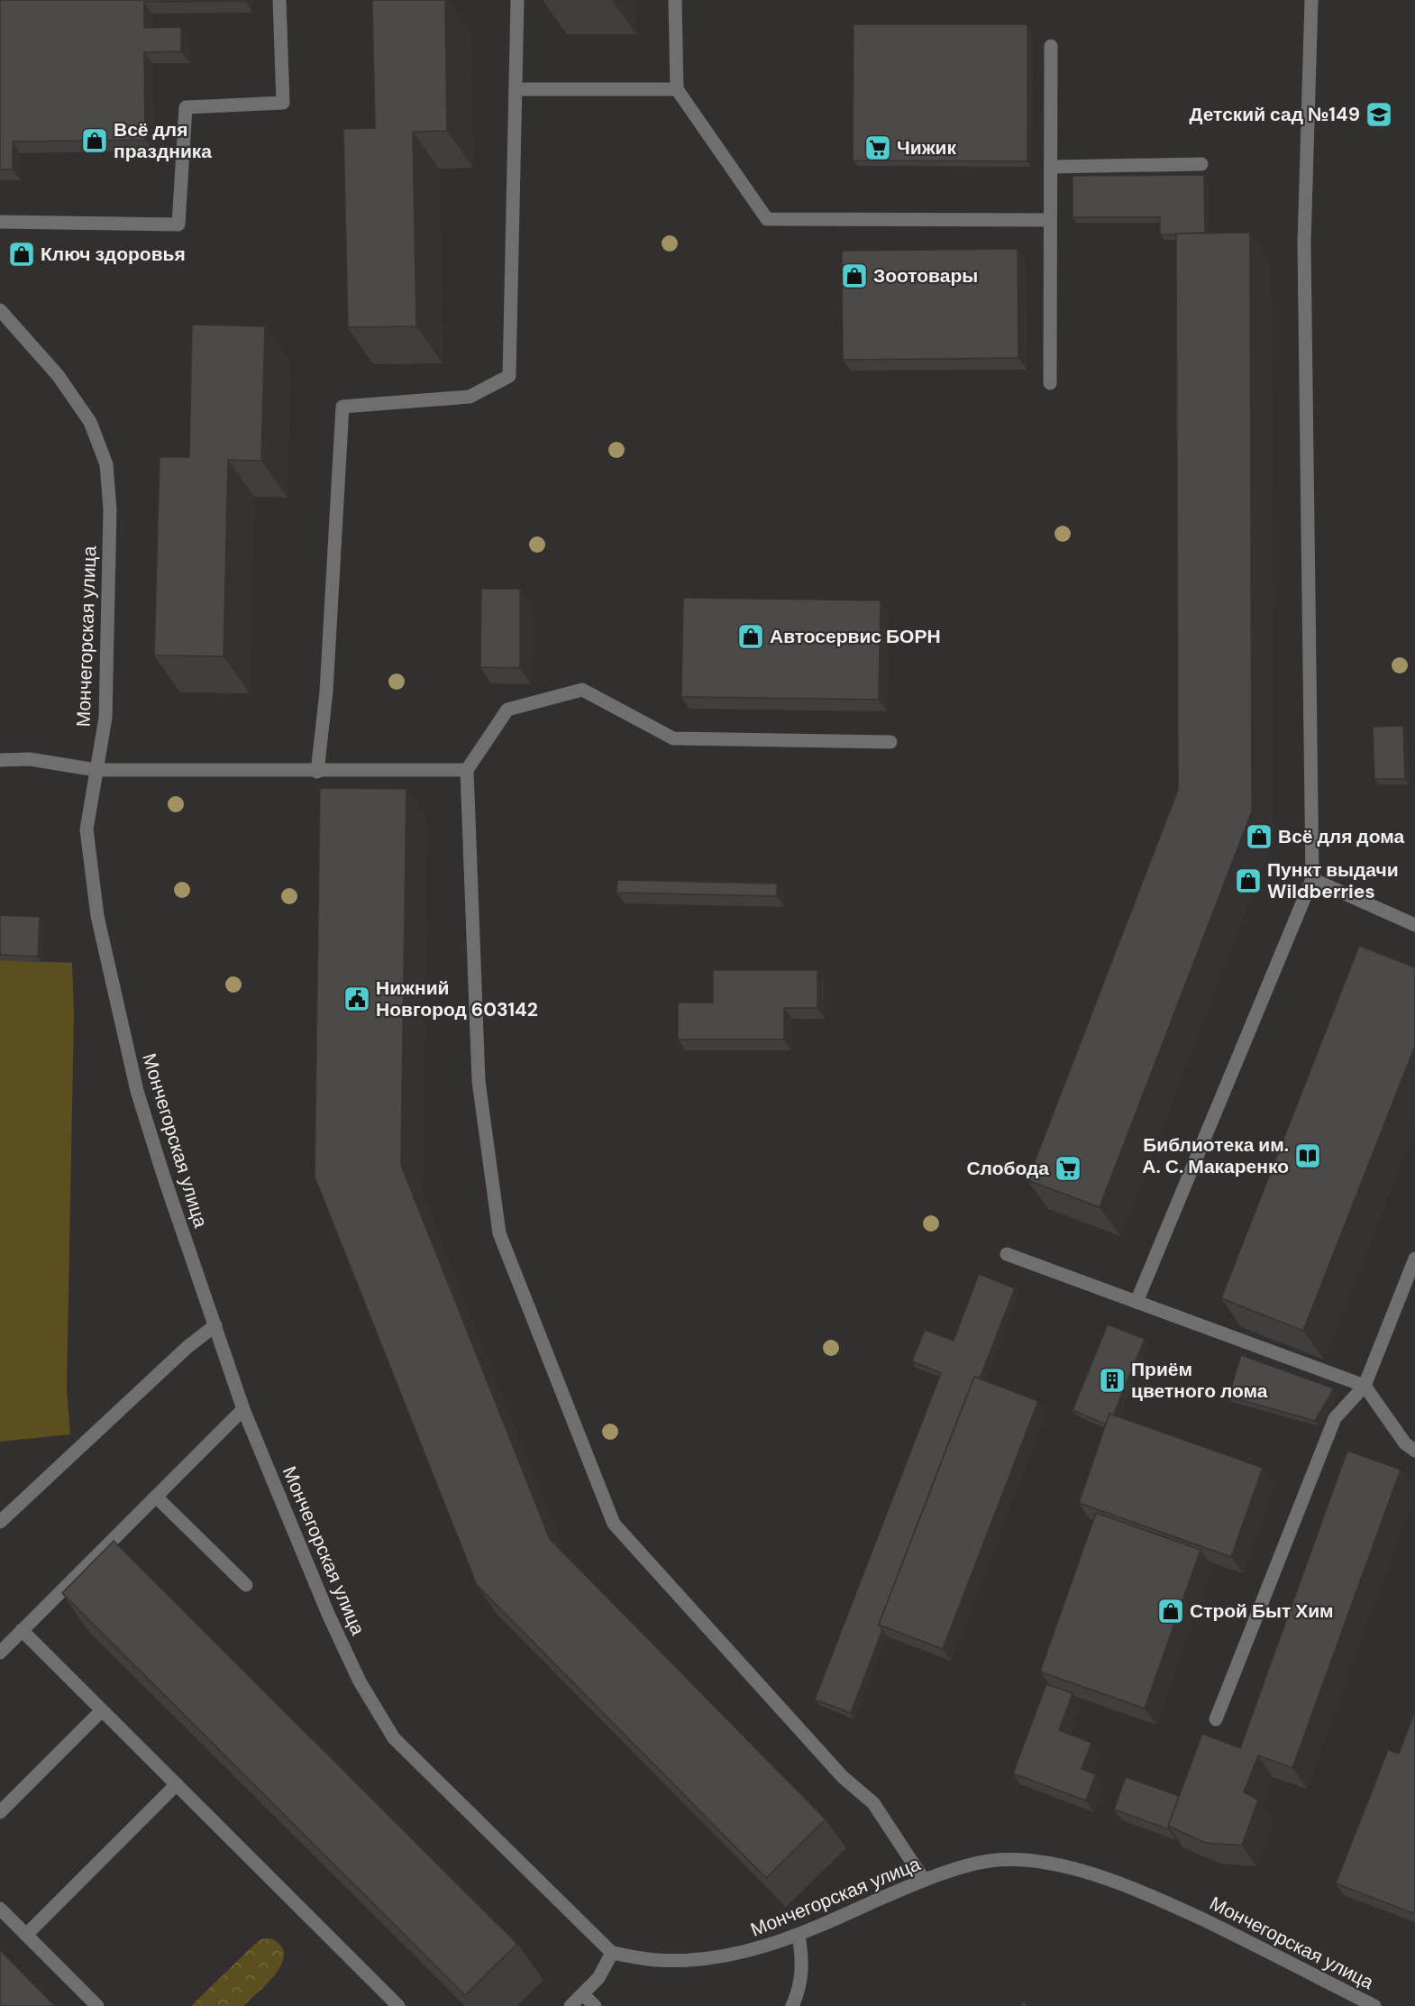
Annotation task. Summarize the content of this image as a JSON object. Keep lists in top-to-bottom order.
{
  "streets": {
    "street": ["Мончегорская улица"]
  },
  "places": {
    "school or university": ["Детский сад №149"],
    "shop": [
      "Всё для праздника",
      "Ключ здоровья",
      "Зоотовары",
      "Автосервис БОРН",
      "Всё для дома",
      "Пункт выдачи Wildberries",
      "Строй Быт Хим"
    ],
    "supermarket": ["Чижик", "Слобода"],
    "public building": ["Нижний Новгород 603142"],
    "library": ["Библиотека им. А. С. Макаренко"],
    "building": ["Приём цветного лома"]
  }
}
